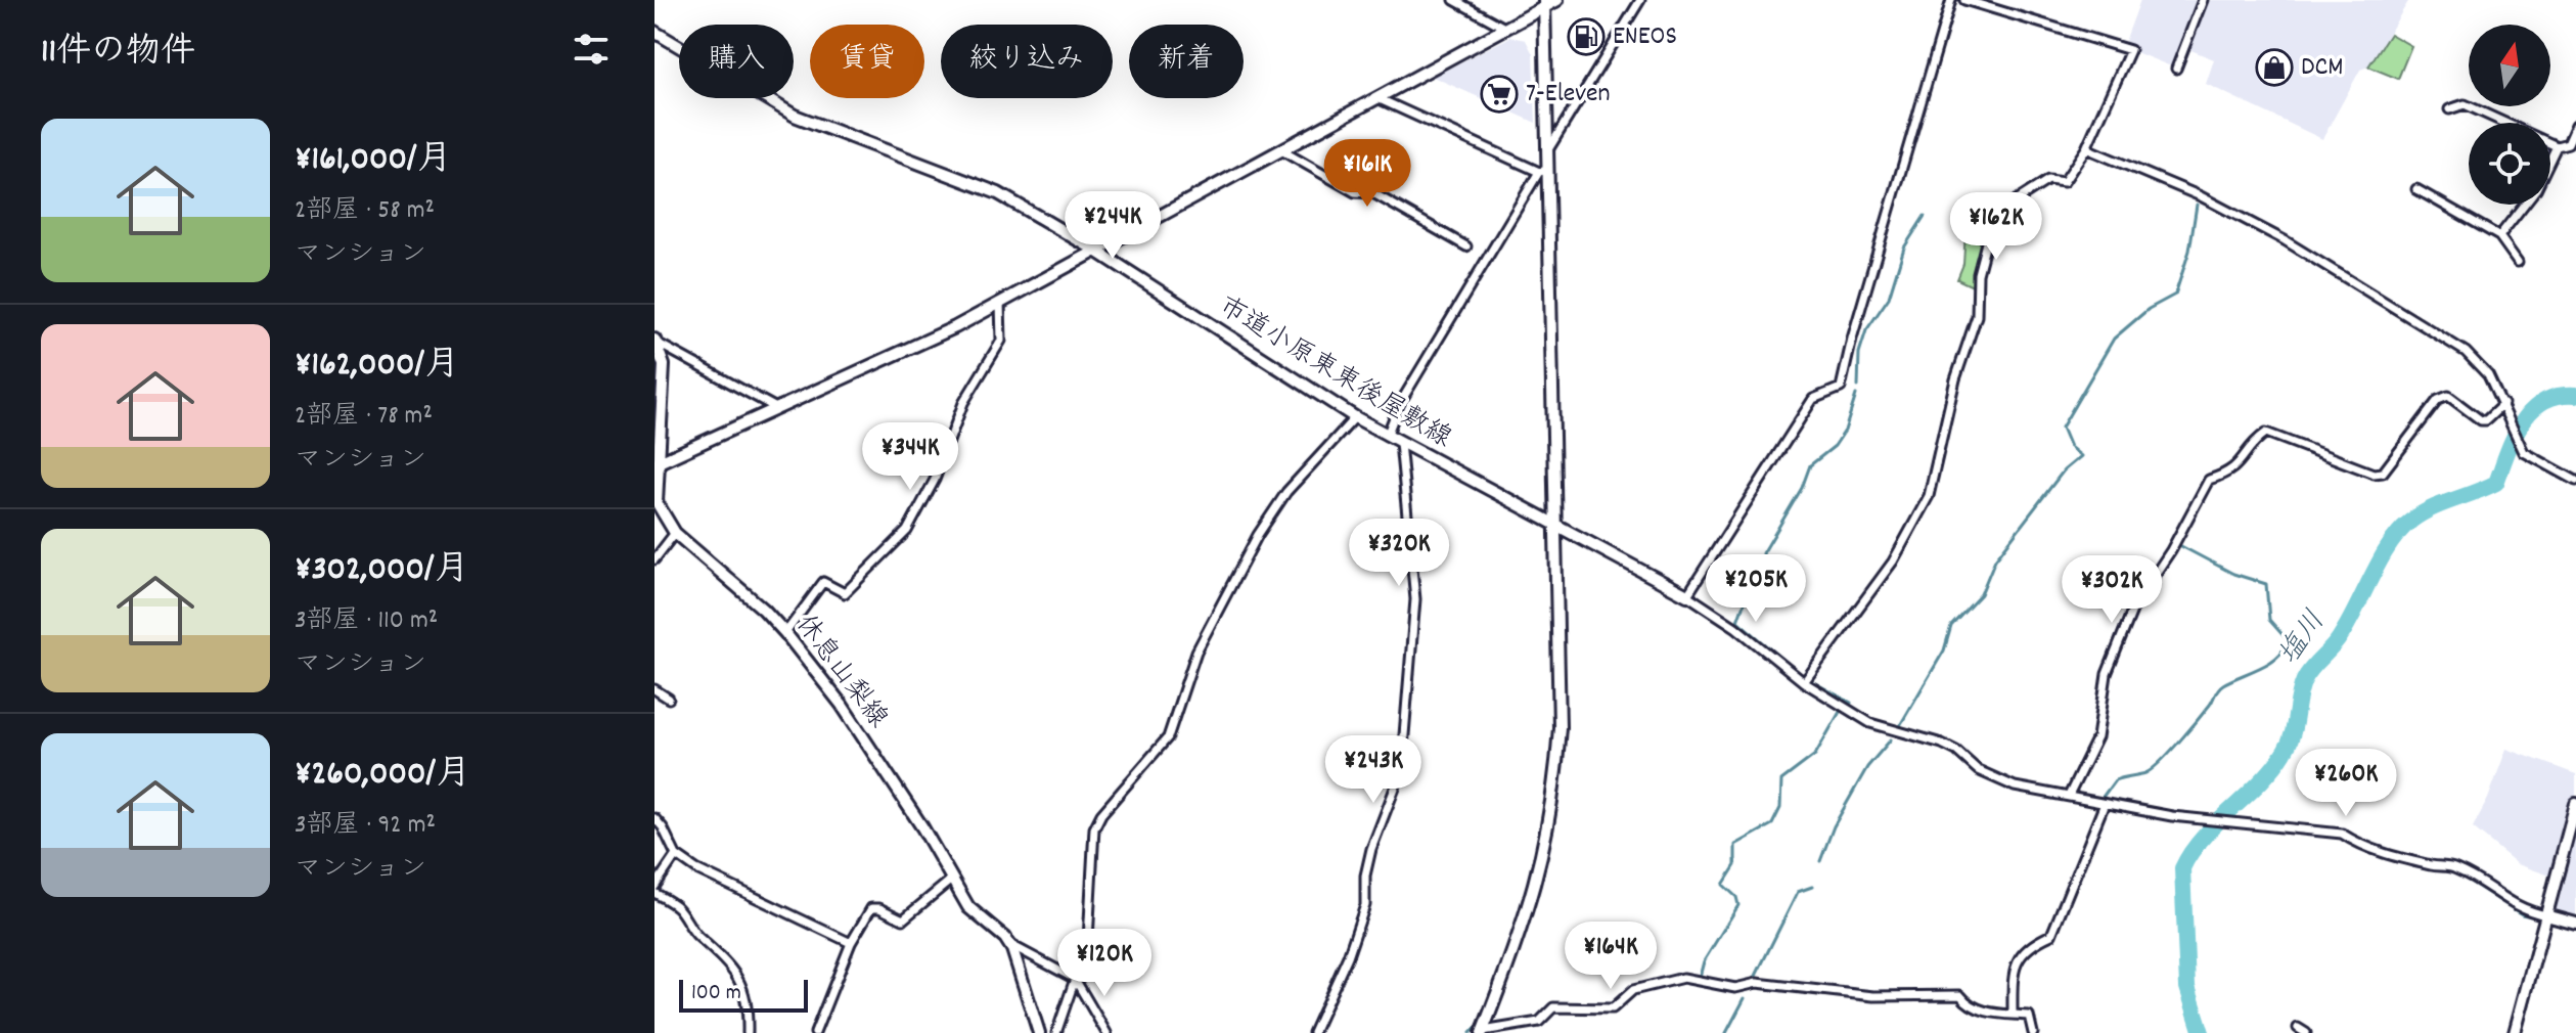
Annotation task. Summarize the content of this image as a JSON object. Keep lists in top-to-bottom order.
{
  "streets": {
    "street": ["市道小原東東後屋敷線", "休息山梨線"]
  },
  "water": ["塩川"],
  "places": {
    "fuel station": ["ENEOS"],
    "shop": ["DCM"],
    "supermarket": ["7-Eleven"]
  },
  "scale_bar": "100 m",
  "north": "top",
  "page": {
    "heading": "11件の物件",
    "chip": [
      "購入",
      "賃貸",
      "絞り込み",
      "新着"
    ],
    "list": [
      {
        "name": "¥161,000/月",
        "note": "2部屋 · 58 m² · マンション"
      },
      {
        "name": "¥162,000/月",
        "note": "2部屋 · 78 m² · マンション"
      },
      {
        "name": "¥302,000/月",
        "note": "3部屋 · 110 m² · マンション"
      },
      {
        "name": "¥260,000/月",
        "note": "3部屋 · 92 m² · マンション"
      }
    ],
    "price": [
      "¥161K",
      "¥244K",
      "¥162K",
      "¥344K",
      "¥320K",
      "¥205K",
      "¥302K",
      "¥243K",
      "¥260K",
      "¥164K",
      "¥120K"
    ],
    "scale": "100 m"
  }
}
